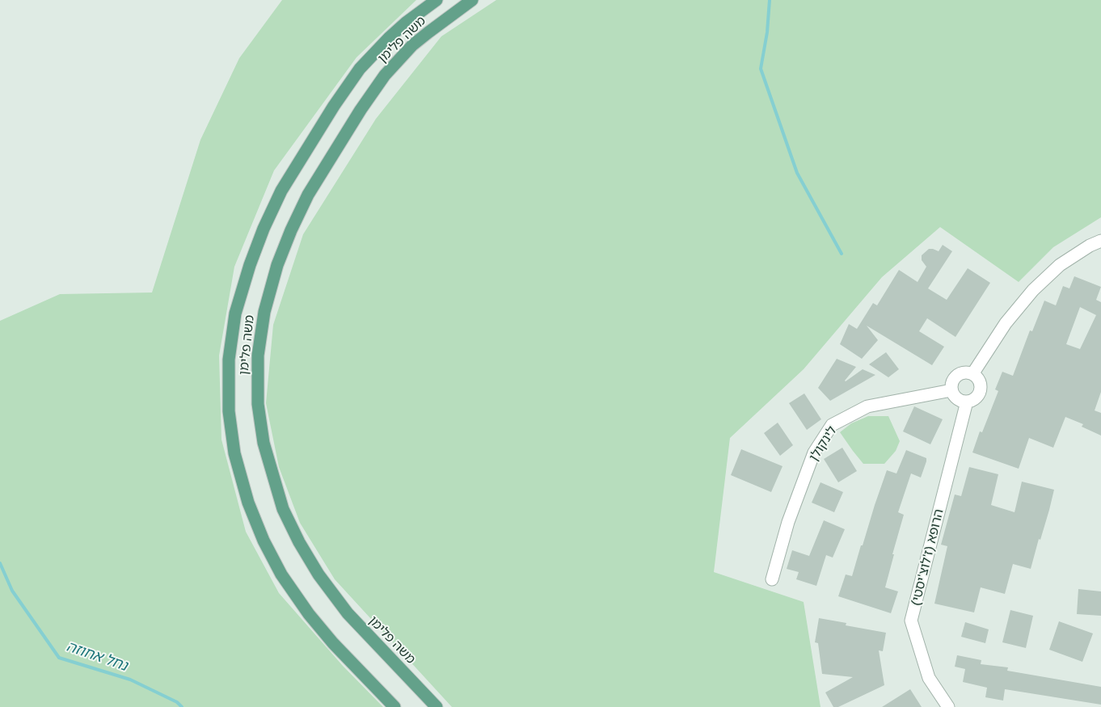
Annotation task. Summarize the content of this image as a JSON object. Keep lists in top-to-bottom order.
{
  "streets": {
    "main road": ["משה פלימן"],
    "street": ["לינקולן", "הרופא (ז'לוצ'יסטי)"]
  },
  "crossings": [
    ["לינקולן", "הרופא (ז'לוצ'יסטי)"]
  ],
  "water": ["נחל אחוזה"]
}
